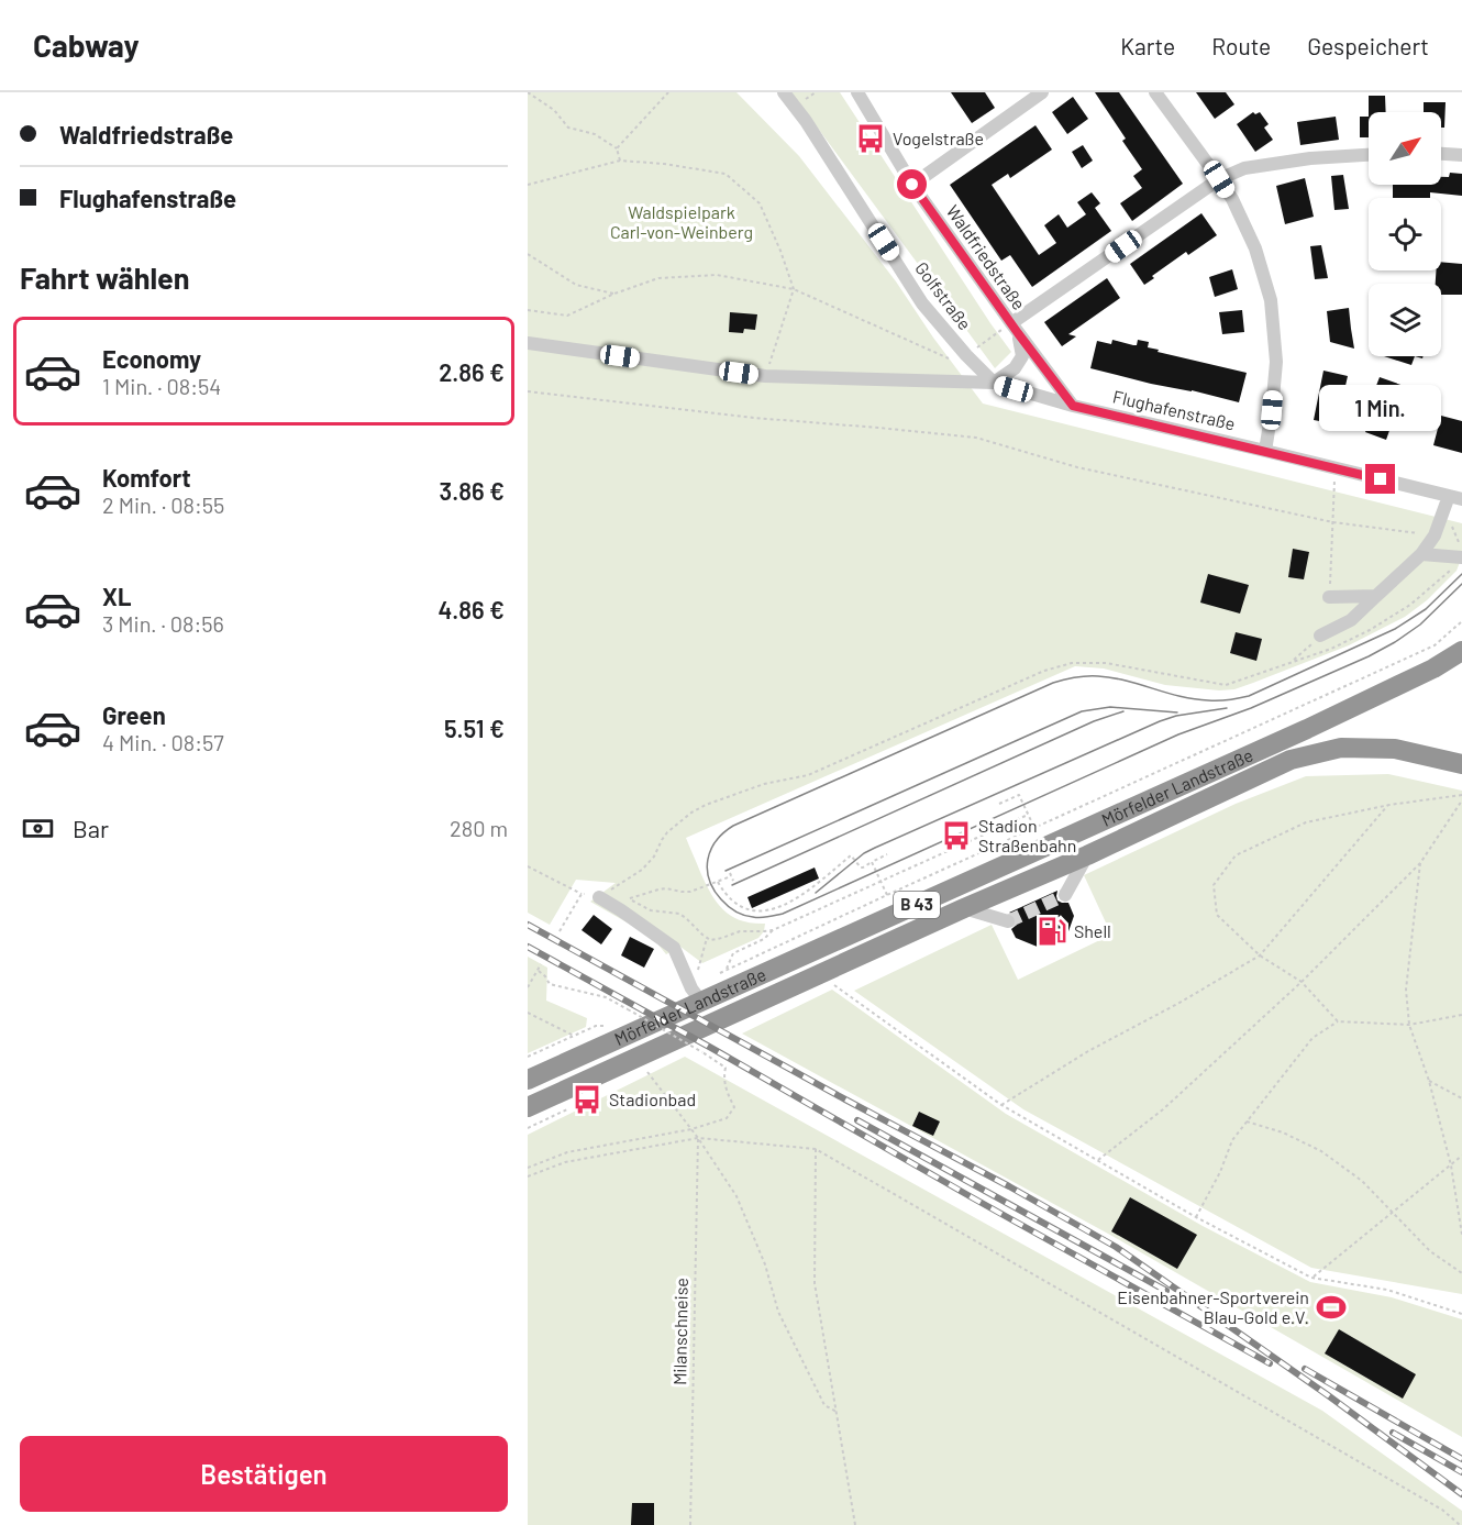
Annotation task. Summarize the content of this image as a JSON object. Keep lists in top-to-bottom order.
{
  "streets": {
    "highway": ["Mörfelder Landstraße", "B 43"],
    "street": ["Waldfriedstraße", "Golfstraße", "Flughafenstraße"],
    "path": ["Milanschneise"]
  },
  "crossings": [
    ["Waldfriedstraße", "Flughafenstraße"],
    ["Golfstraße", "Flughafenstraße"]
  ],
  "parks": ["Waldspielpark Carl-von-Weinberg"],
  "places": {
    "bus stop": ["Vogelstraße", "Stadion Straßenbahn", "Stadionbad"],
    "fuel station": ["Shell"],
    "sports": ["Eisenbahner-Sportverein Blau-Gold e.V."]
  },
  "north": "top right",
  "page": {
    "header": "Cabway",
    "nav": ["Karte", "Route", "Gespeichert"],
    "banner": ["Waldfriedstraße", "Flughafenstraße"],
    "heading": "Fahrt wählen",
    "list": [
      {
        "name": "Economy",
        "note": "1 Min. · 08:54",
        "value": "2.86 €"
      },
      {
        "name": "Komfort",
        "note": "2 Min. · 08:55",
        "value": "3.86 €"
      },
      {
        "name": "XL",
        "note": "3 Min. · 08:56",
        "value": "4.86 €"
      },
      {
        "name": "Green",
        "note": "4 Min. · 08:57",
        "value": "5.51 €"
      }
    ],
    "bubble": "1 Min.",
    "pay": ["Bar", "280 m"],
    "buttons": "Bestätigen"
  }
}
